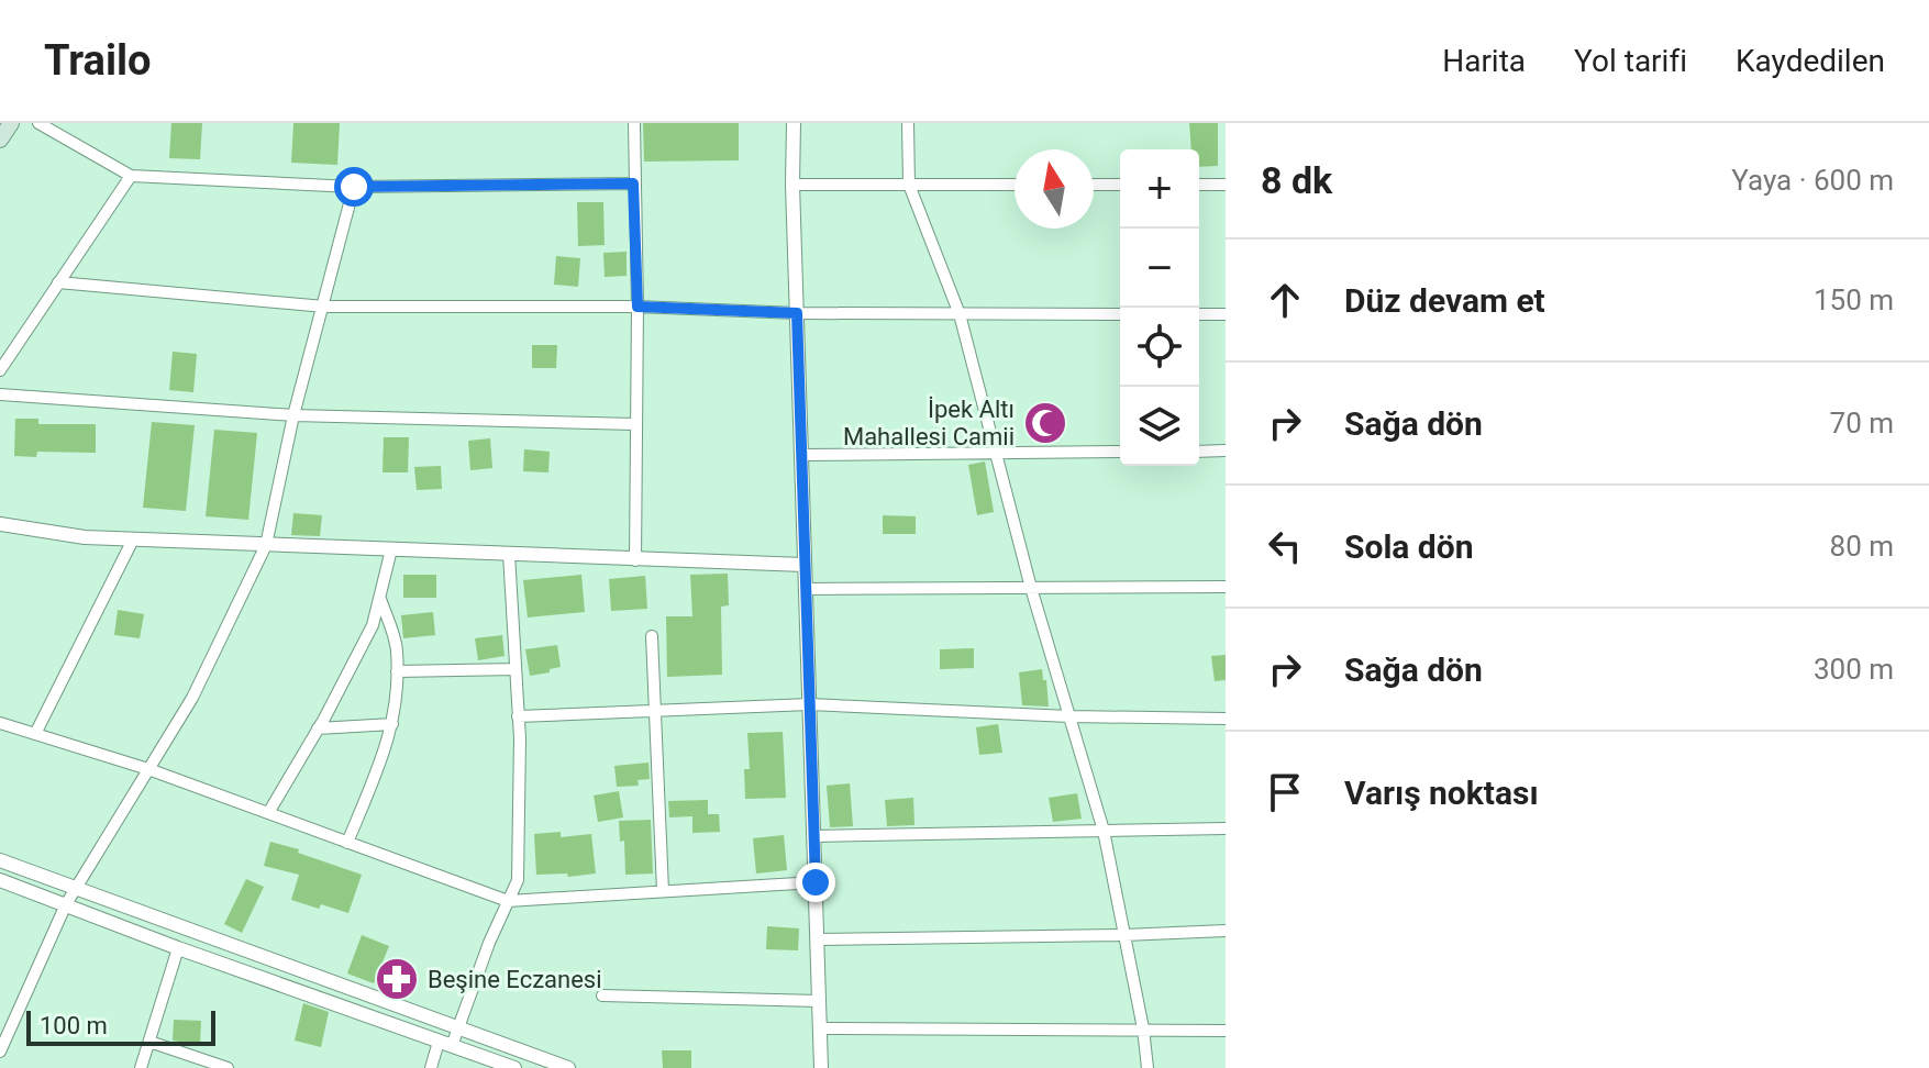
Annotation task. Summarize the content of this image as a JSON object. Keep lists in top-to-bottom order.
{
  "places": {
    "mosque": ["İpek Altı Mahallesi Camii"],
    "pharmacy": ["Beşine Eczanesi"]
  },
  "scale_bar": "100 m",
  "north": "top",
  "page": {
    "header": "Trailo",
    "nav": ["Harita", "Yol tarifi", "Kaydedilen"],
    "heading": ["8 dk", "Yaya · 600 m"],
    "map_buttons": ["+", "−"],
    "list": [
      ["Düz devam et", "150 m"],
      ["Sağa dön", "70 m"],
      ["Sola dön", "80 m"],
      ["Sağa dön", "300 m"],
      "Varış noktası"
    ],
    "scale": "100 m"
  }
}
